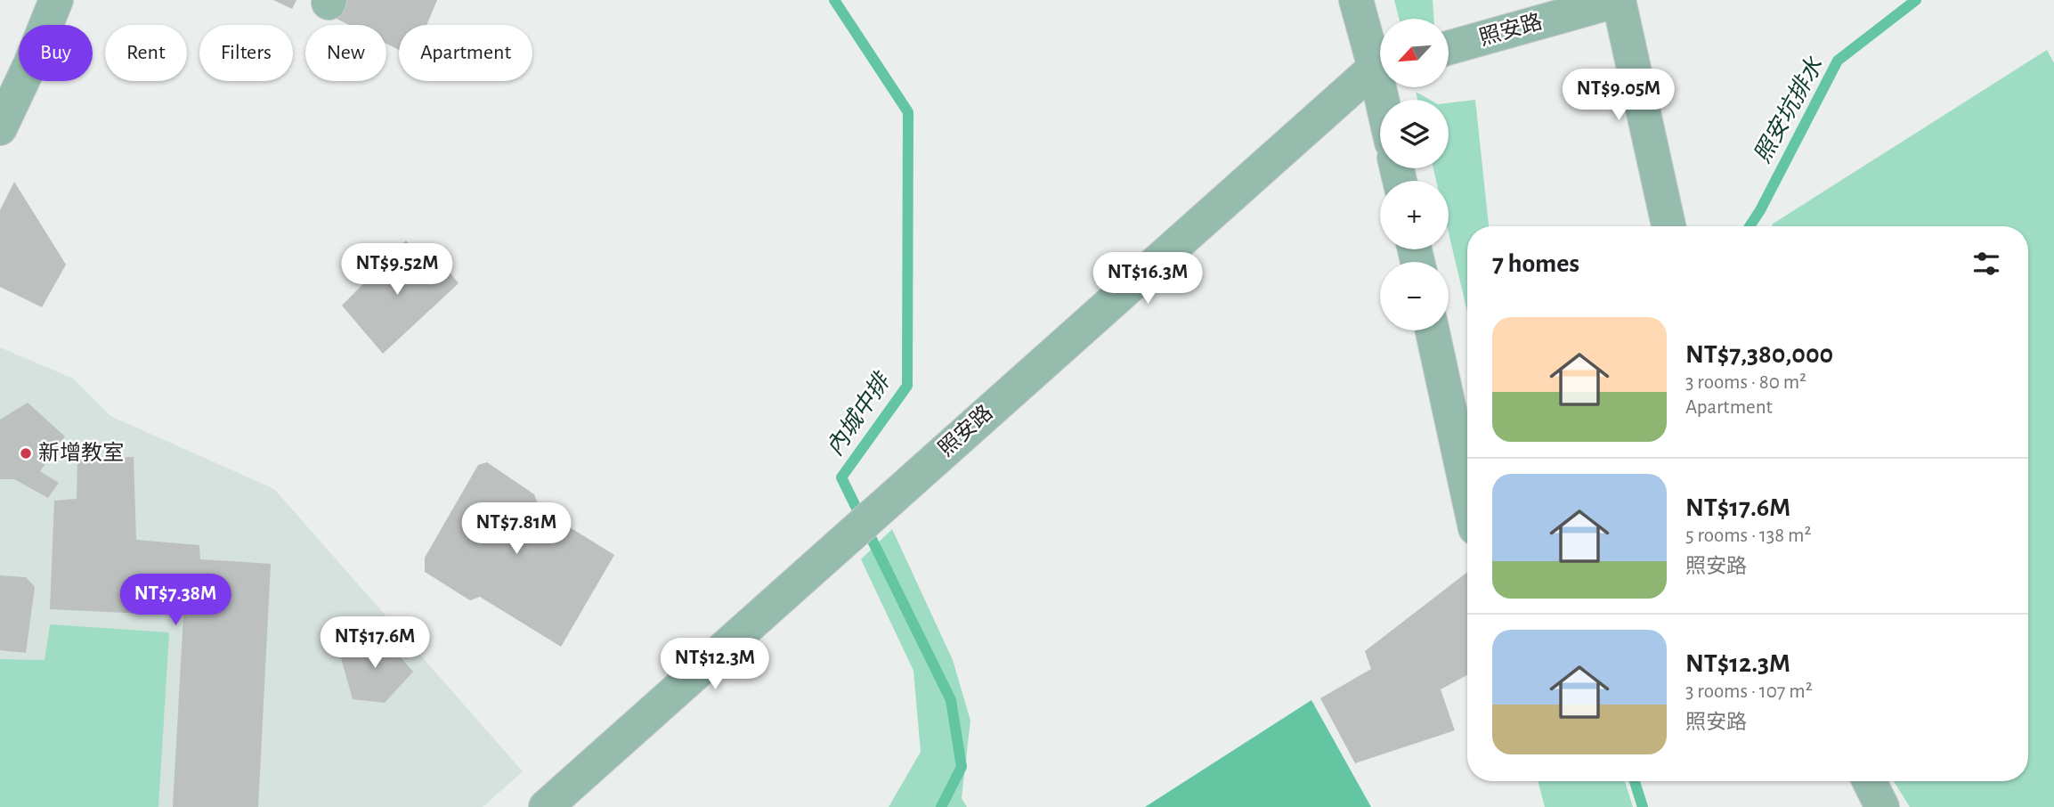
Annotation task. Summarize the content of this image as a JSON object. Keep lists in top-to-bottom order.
{
  "streets": {
    "street": ["照安路"]
  },
  "water": ["照安坑排水", "內城中排"],
  "places": ["新增教室"],
  "north": "bottom left",
  "page": {
    "map_buttons": ["+", "−"],
    "chip": [
      "Buy",
      "Rent",
      "Filters",
      "New",
      "Apartment"
    ],
    "price": [
      "NT$9.05M",
      "NT$9.52M",
      "NT$16.3M",
      "NT$7.81M",
      "NT$7.38M",
      "NT$17.6M",
      "NT$12.3M"
    ],
    "heading": "7 homes",
    "list": [
      {
        "name": "NT$7,380,000",
        "note": "3 rooms · 80 m² · Apartment"
      },
      {
        "name": "NT$17.6M",
        "note": "5 rooms · 138 m² · 照安路"
      },
      {
        "name": "NT$12.3M",
        "note": "3 rooms · 107 m² · 照安路"
      }
    ]
  }
}
